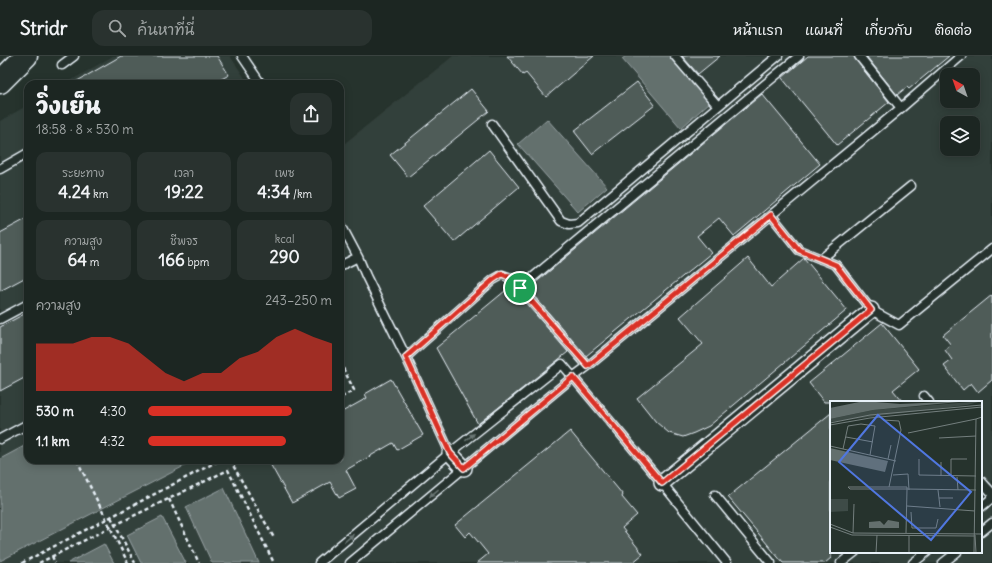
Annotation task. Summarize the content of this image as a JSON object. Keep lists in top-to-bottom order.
{
  "north": "top left",
  "page": {
    "header": "Stridr",
    "search": "ค้นหาที่นี่",
    "nav": [
      "หน้าแรก",
      "แผนที่",
      "เกี่ยวกับ",
      "ติดต่อ"
    ],
    "heading": ["วิ่งเย็น", "18:58 · 8 × 530 m"],
    "stats": [
      ["ระยะทาง", "4.24 km"],
      ["เวลา", "19:22"],
      ["เพซ", "4:34 /km"],
      ["ความสูง", "64 m"],
      ["ชีพจร", "166 bpm"],
      ["kcal", "290"]
    ],
    "chart": ["ความสูง", "243–250 m"],
    "list": [
      {
        "name": "530 m",
        "note": "4:30"
      },
      {
        "name": "1.1 km",
        "note": "4:32"
      }
    ]
  }
}
